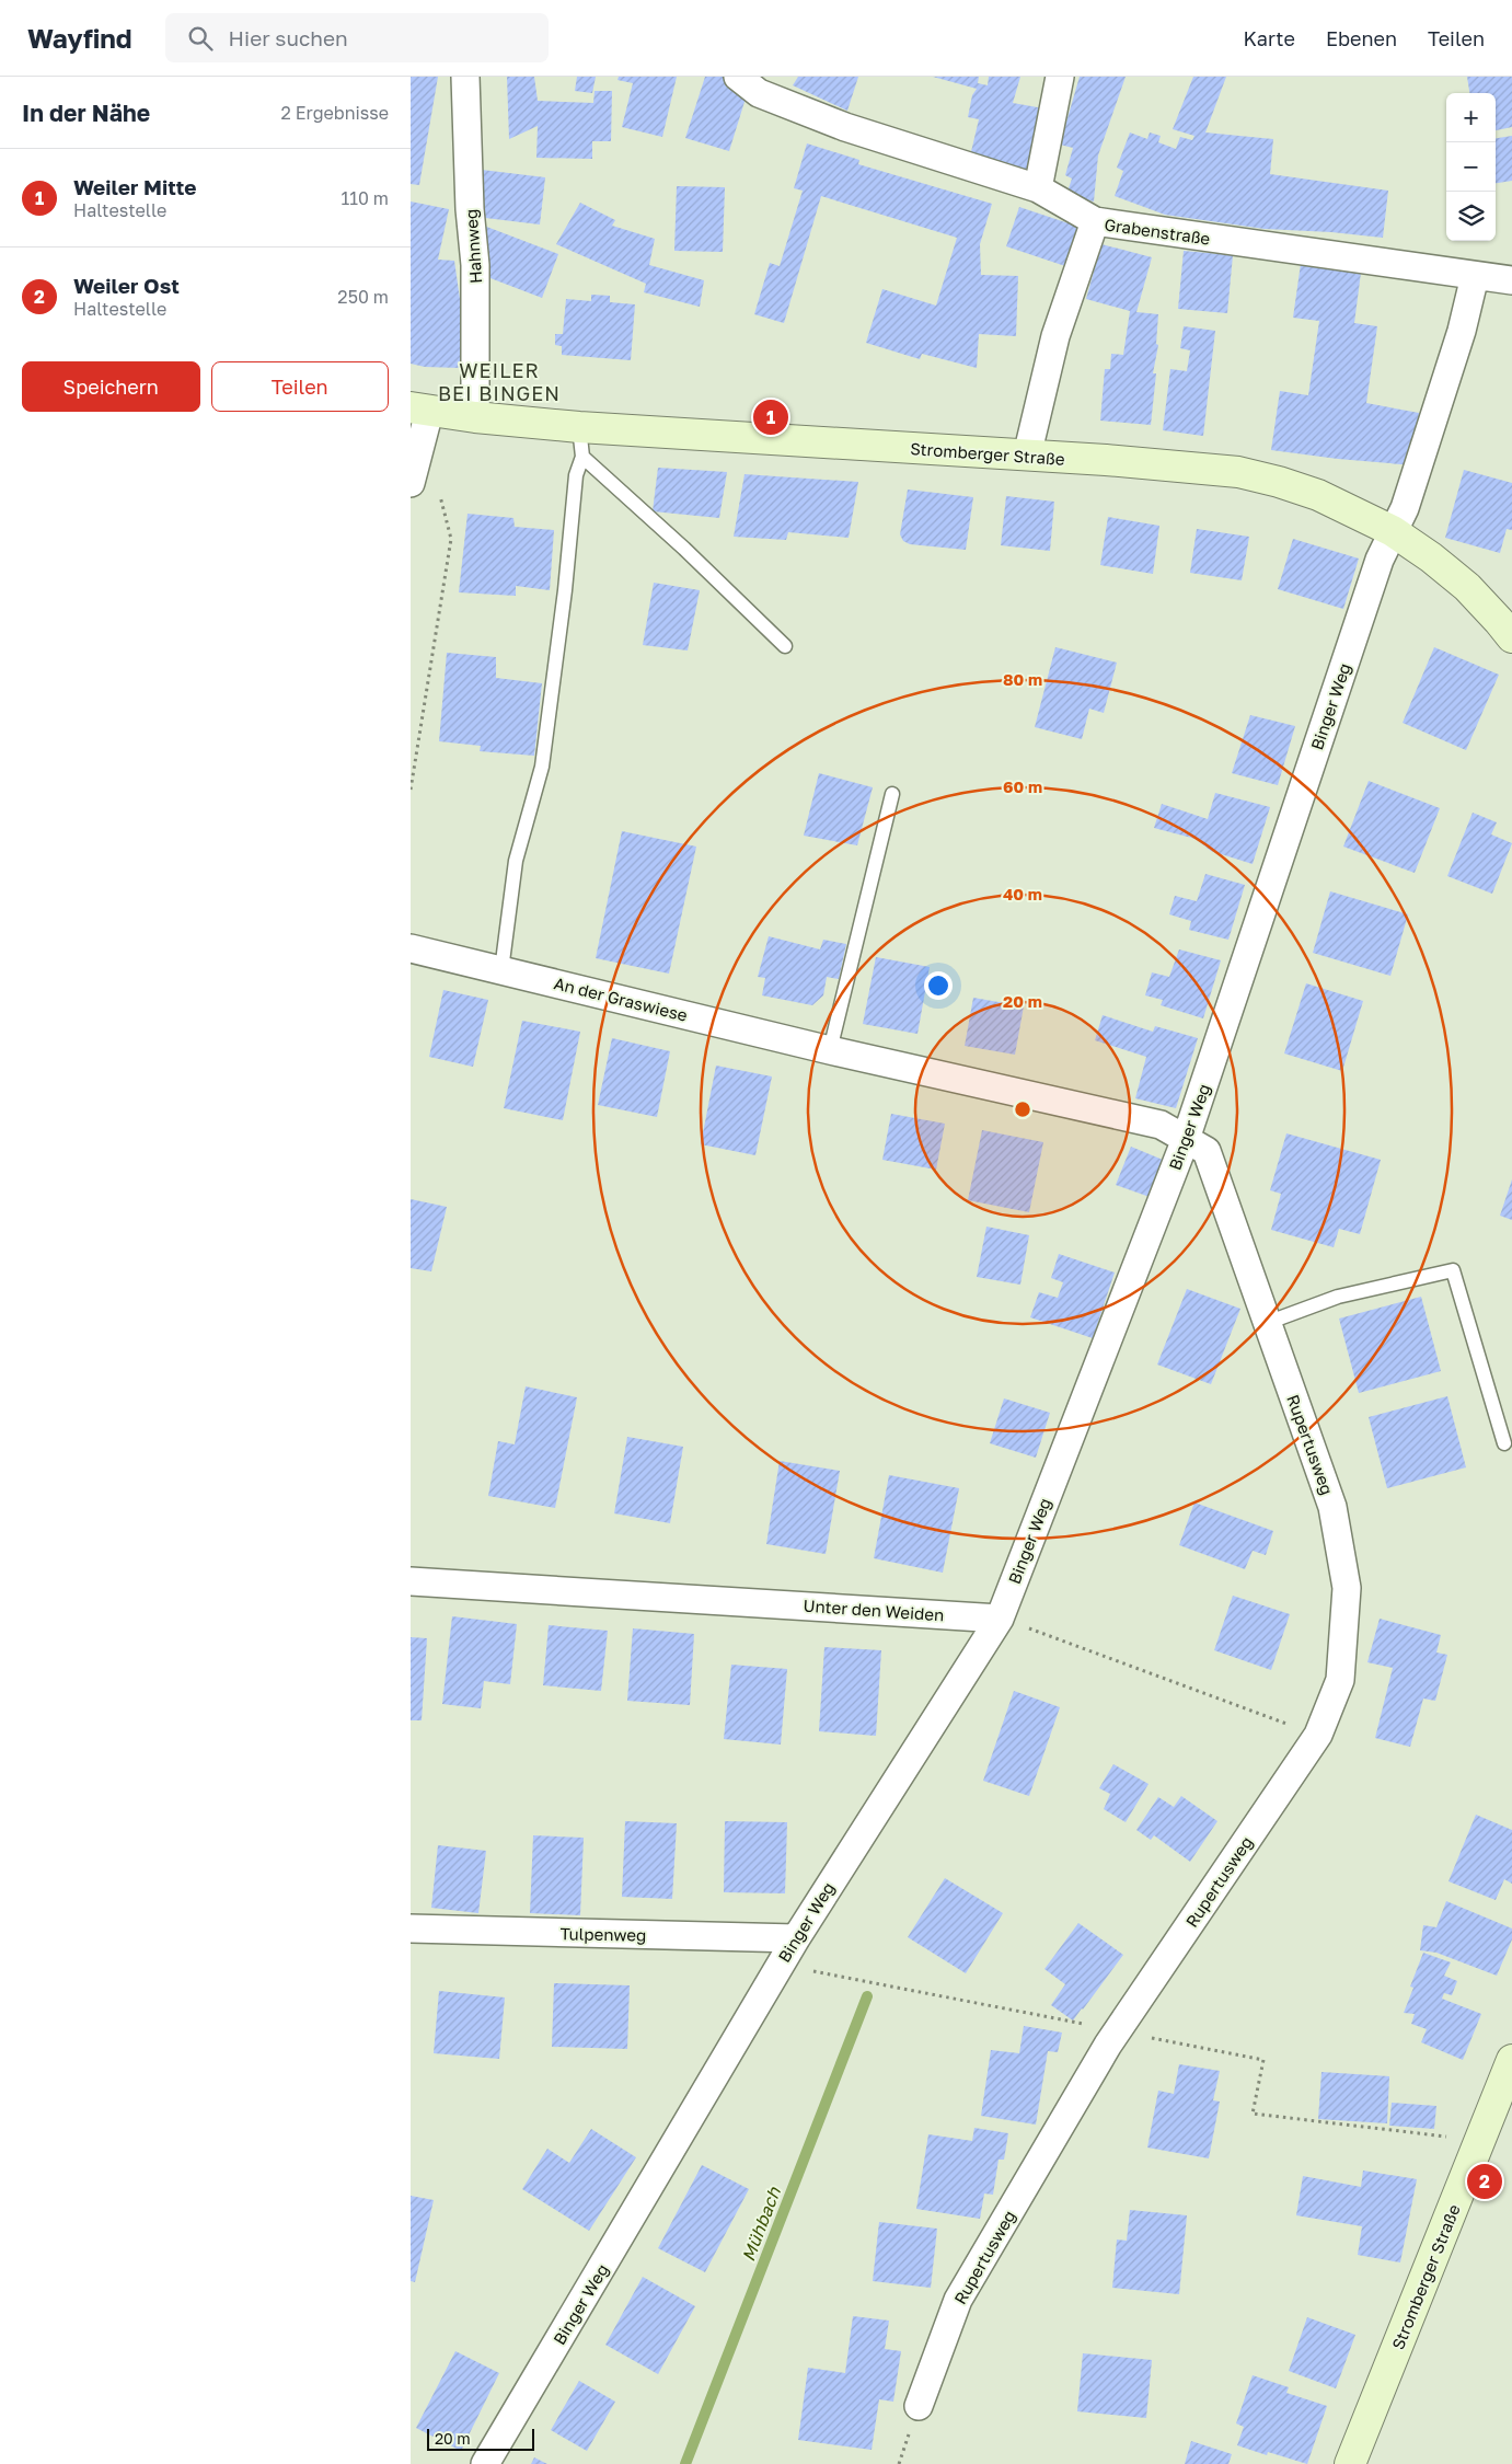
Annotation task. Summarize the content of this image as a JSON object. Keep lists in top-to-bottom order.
{
  "streets": {
    "main road": ["Stromberger Straße"],
    "street": [
      "Grabenstraße",
      "Hahnweg",
      "Binger Weg",
      "An der Graswiese",
      "Rupertusweg",
      "Unter den Weiden",
      "Tulpenweg"
    ]
  },
  "crossings": [
    ["Hahnweg", "Stromberger Straße"],
    ["Stromberger Straße", "Binger Weg"],
    ["Binger Weg", "An der Graswiese"],
    ["Binger Weg", "Rupertusweg"],
    ["Binger Weg", "Unter den Weiden"],
    ["Binger Weg", "Tulpenweg"],
    ["An der Graswiese", "Rupertusweg"]
  ],
  "districts": ["WEILER BEI BINGEN"],
  "water": ["Mühbach"],
  "scale_bar": "20 m",
  "page": {
    "header": "Wayfind",
    "search": "Hier suchen",
    "nav": ["Karte", "Ebenen", "Teilen"],
    "heading": ["In der Nähe", "2 Ergebnisse"],
    "map_buttons": ["+", "−"],
    "list": [
      {
        "mark": "1",
        "name": "Weiler Mitte",
        "note": "Haltestelle",
        "value": "110 m"
      },
      {
        "mark": "2",
        "name": "Weiler Ost",
        "note": "Haltestelle",
        "value": "250 m"
      }
    ],
    "buttons": ["Speichern", "Teilen"],
    "pins": ["1", "2"],
    "scale": "20 m"
  },
  "rings": [
    "80 m",
    "60 m",
    "40 m",
    "20 m"
  ]
}
